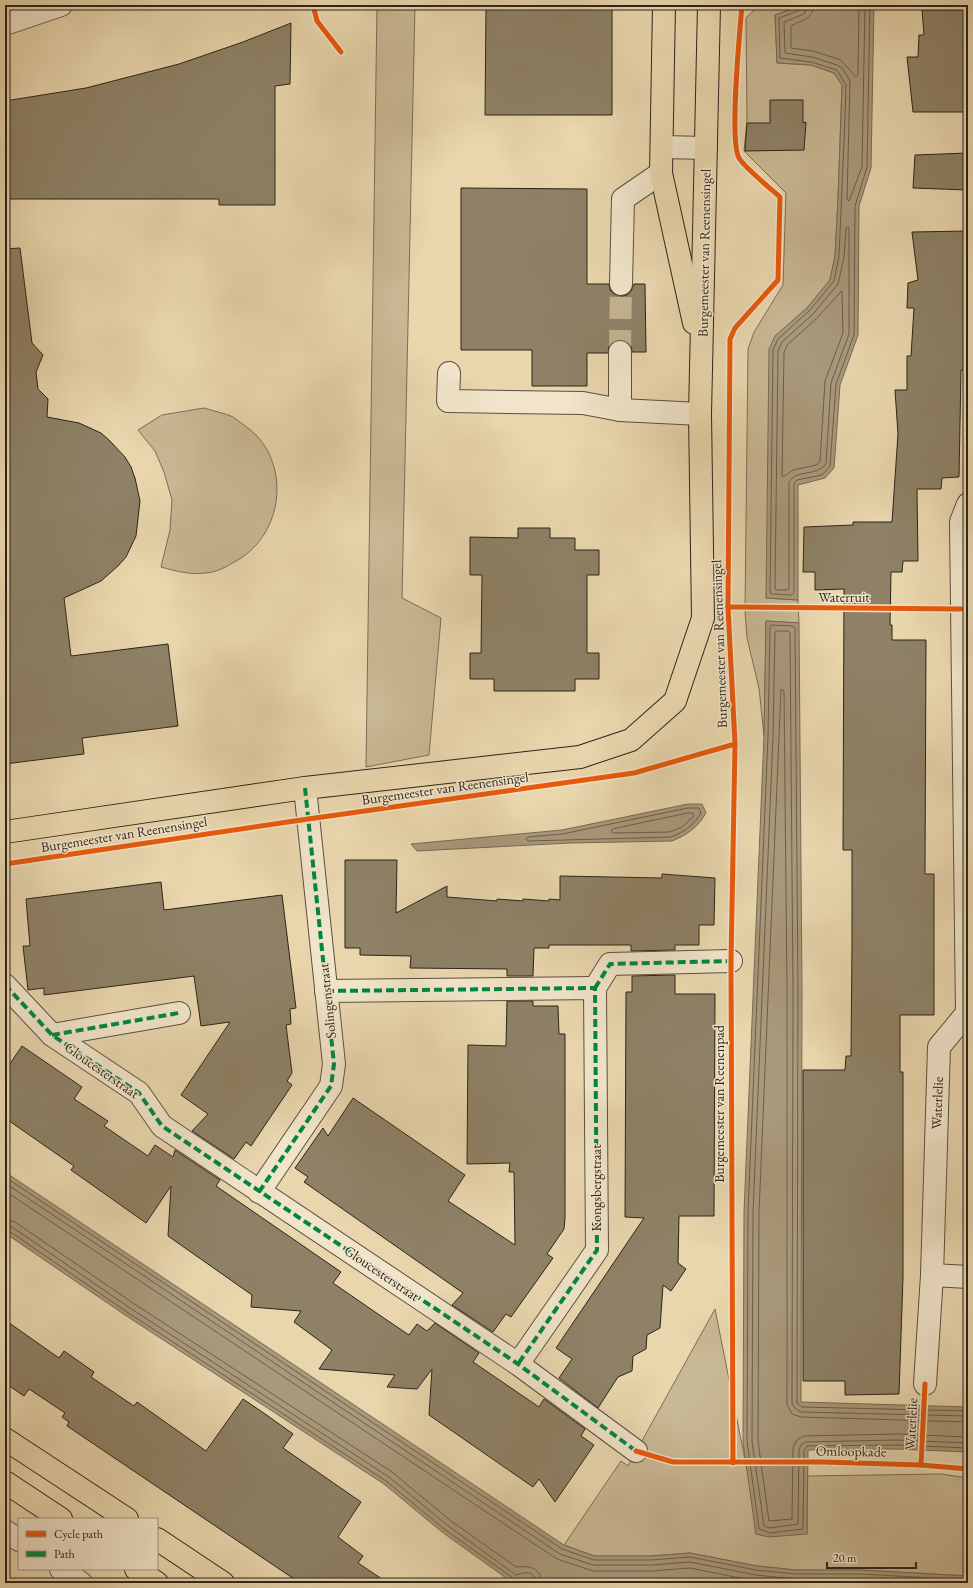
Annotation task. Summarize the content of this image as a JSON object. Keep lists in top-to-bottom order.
{
  "streets": {
    "main road": ["Burgemeester van Reenensingel"],
    "street": [
      "Solingenstraat",
      "Gloucesterstraat",
      "Waterlelie",
      "Kongsbergstraat"
    ],
    "cycle path": ["Waterruit", "Burgemeester van Reenenpad", "Omloopkade"]
  },
  "crossings": [
    ["Burgemeester van Reenensingel", "Solingenstraat"],
    ["Solingenstraat", "Gloucesterstraat"],
    ["Gloucesterstraat", "Kongsbergstraat"]
  ],
  "legend": ["Cycle path", "Path"],
  "scale_bar": "20 m"
}
